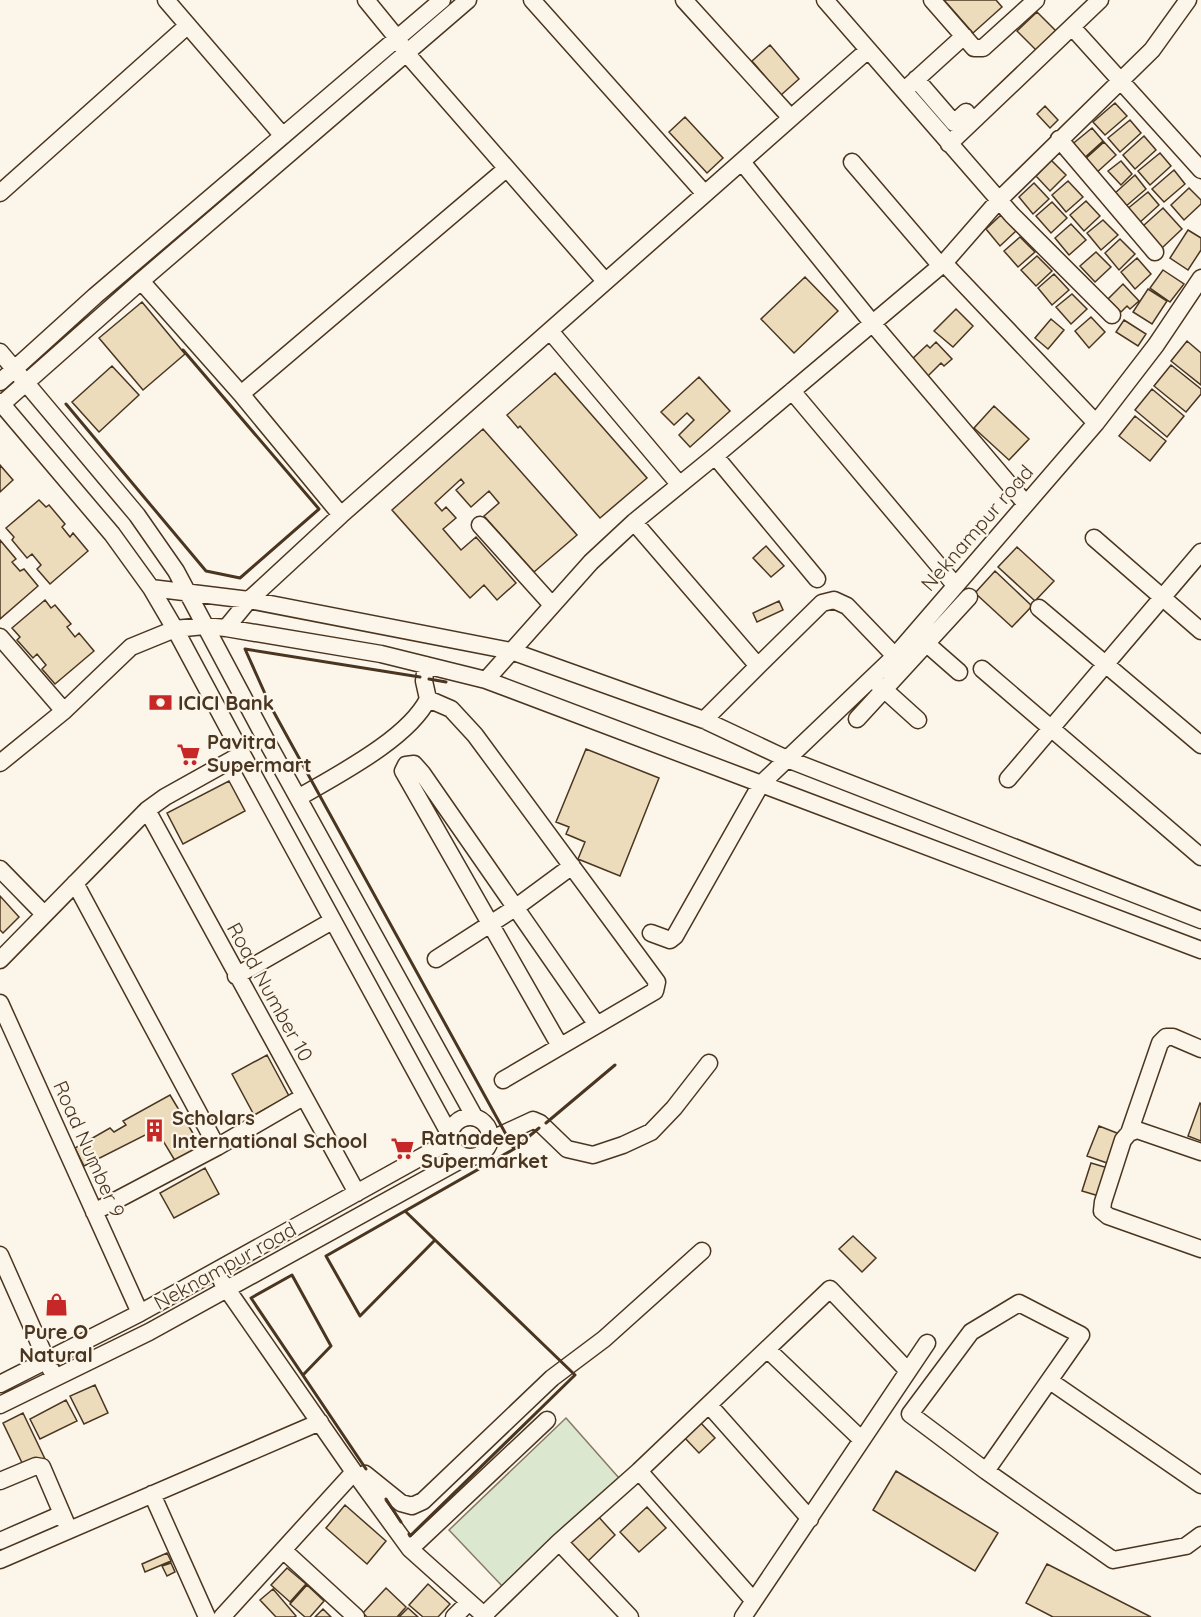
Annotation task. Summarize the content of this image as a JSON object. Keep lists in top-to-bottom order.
{
  "streets": {
    "street": ["Neknampur road", "Road Number 10", "Road Number 9"]
  },
  "crossings": [
    ["Neknampur road", "Road Number 10"],
    ["Neknampur road", "Road Number 9"]
  ],
  "places": {
    "bank": ["ICICI Bank"],
    "supermarket": ["Pavitra Supermart", "Ratnadeep Supermarket"],
    "building": ["Scholars International School"],
    "shop": ["Pure O Natural"]
  }
}
